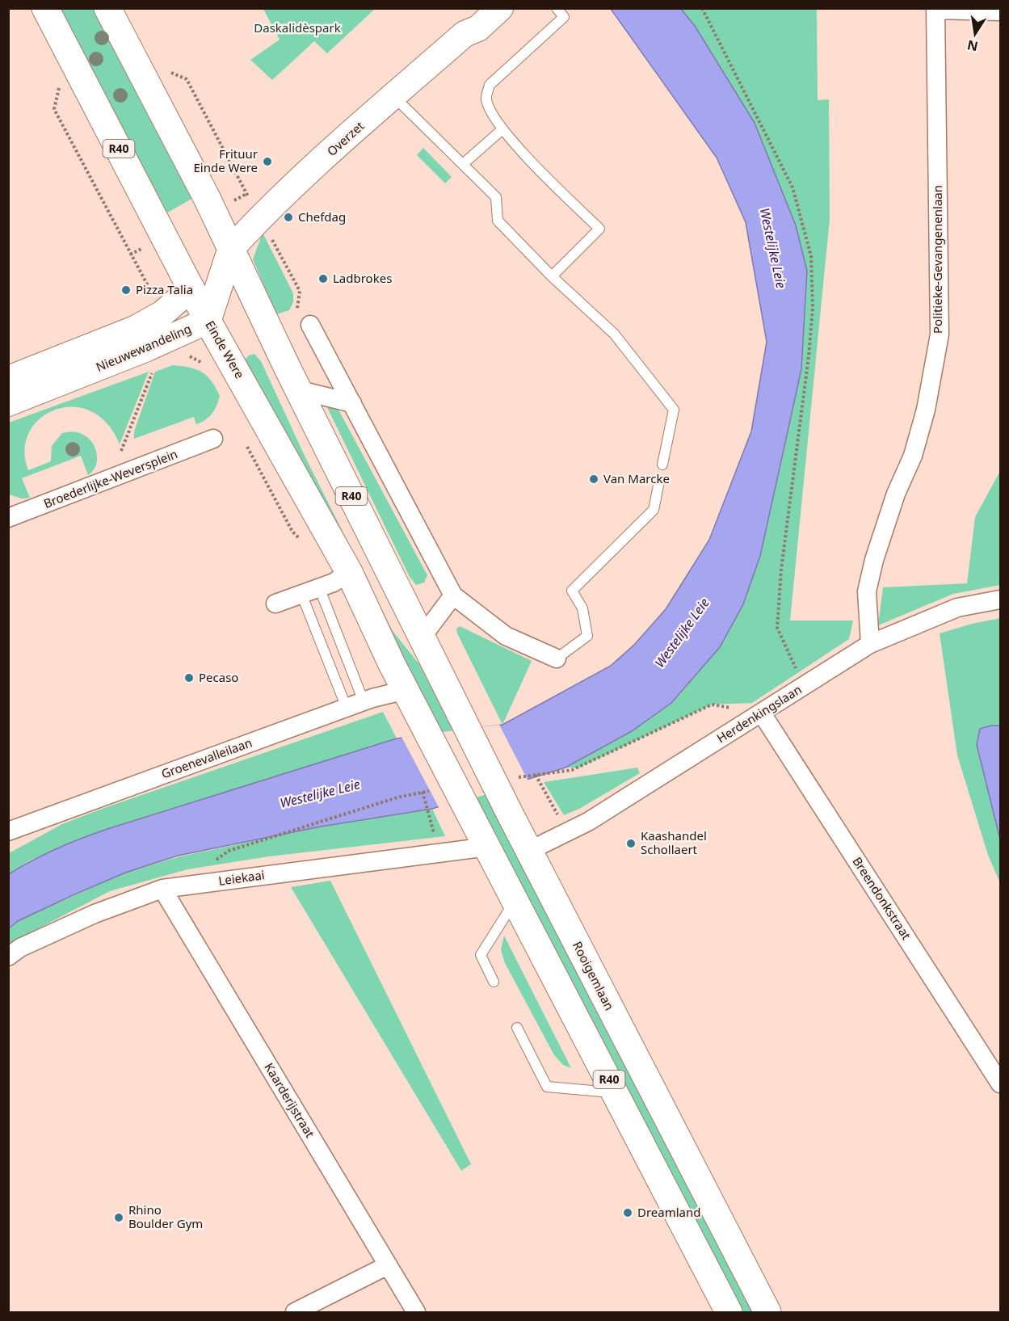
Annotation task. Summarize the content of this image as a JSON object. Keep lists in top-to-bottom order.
{
  "streets": {
    "main road": [
      "Overzet",
      "R40",
      "Nieuwewandeling",
      "Einde Were",
      "Rooigemlaan"
    ],
    "street": [
      "Politieke-Gevangenenlaan",
      "Broederlijke-Weversplein",
      "Herdenkingslaan",
      "Groenevalleilaan",
      "Leiekaai",
      "Breendonkstraat",
      "Kaarderijstraat"
    ]
  },
  "crossings": [
    ["Overzet", "R40"],
    ["R40", "Einde Were"],
    ["R40", "Groenevalleilaan"],
    ["R40", "Leiekaai"],
    ["R40", "Rooigemlaan"],
    ["Politieke-Gevangenenlaan", "Herdenkingslaan"],
    ["Nieuwewandeling", "Einde Were"],
    ["Einde Were", "Groenevalleilaan"],
    ["Herdenkingslaan", "Breendonkstraat"],
    ["Herdenkingslaan", "Rooigemlaan"],
    ["Leiekaai", "Kaarderijstraat"]
  ],
  "water": ["Westelijke Leie"],
  "parks": ["Daskalidèspark"],
  "places": [
    "Frituur Einde Were",
    "Chefdag",
    "Ladbrokes",
    "Pizza Talia",
    "Van Marcke",
    "Pecaso",
    "Kaashandel Schollaert",
    "Dreamland",
    "Rhino Boulder Gym"
  ],
  "north": "bottom"
}
